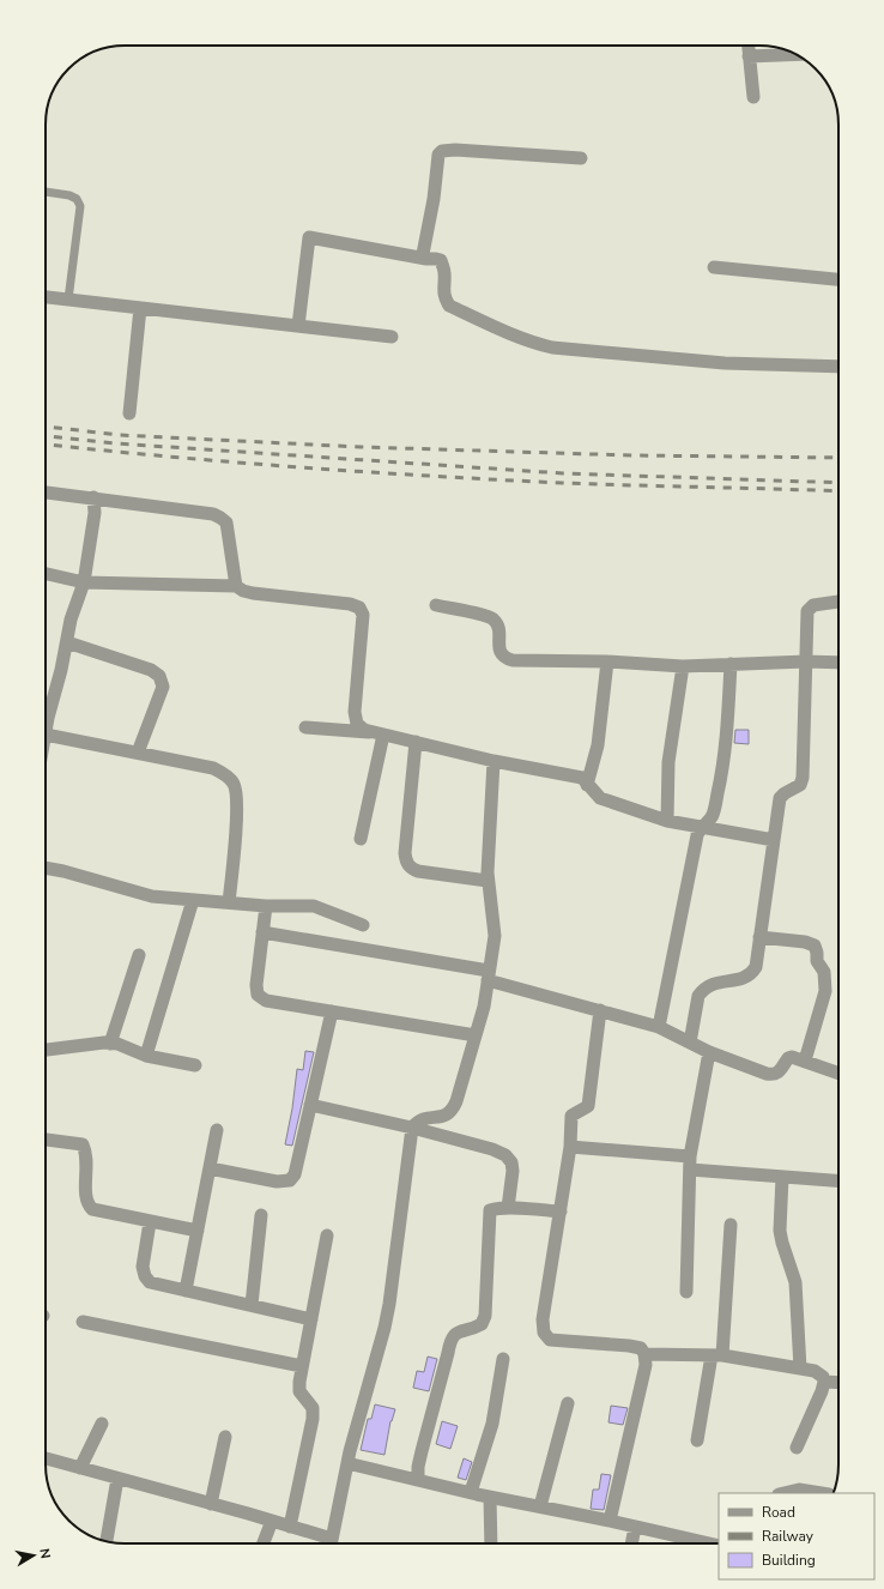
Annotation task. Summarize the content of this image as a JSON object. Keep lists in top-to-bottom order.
{
  "legend": ["Road", "Railway", "Building"],
  "north": "right"
}
